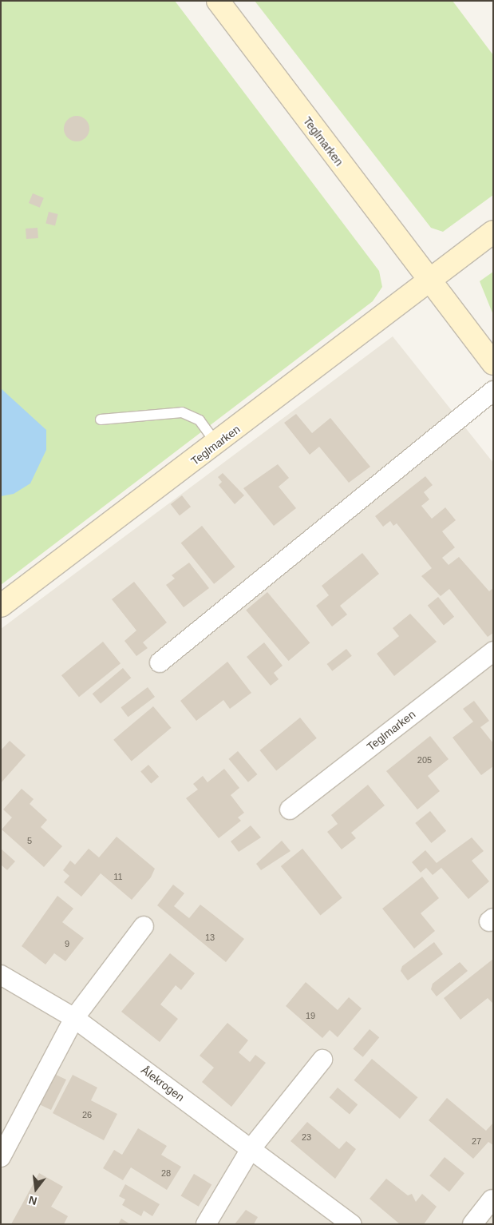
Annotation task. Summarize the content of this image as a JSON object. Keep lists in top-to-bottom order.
{
  "streets": {
    "street": ["Teglmarken", "Ålekrogen"]
  },
  "house_numbers": [
    "205",
    "5",
    "11",
    "13",
    "9",
    "19",
    "26",
    "23",
    "27",
    "28"
  ],
  "north": "bottom"
}
